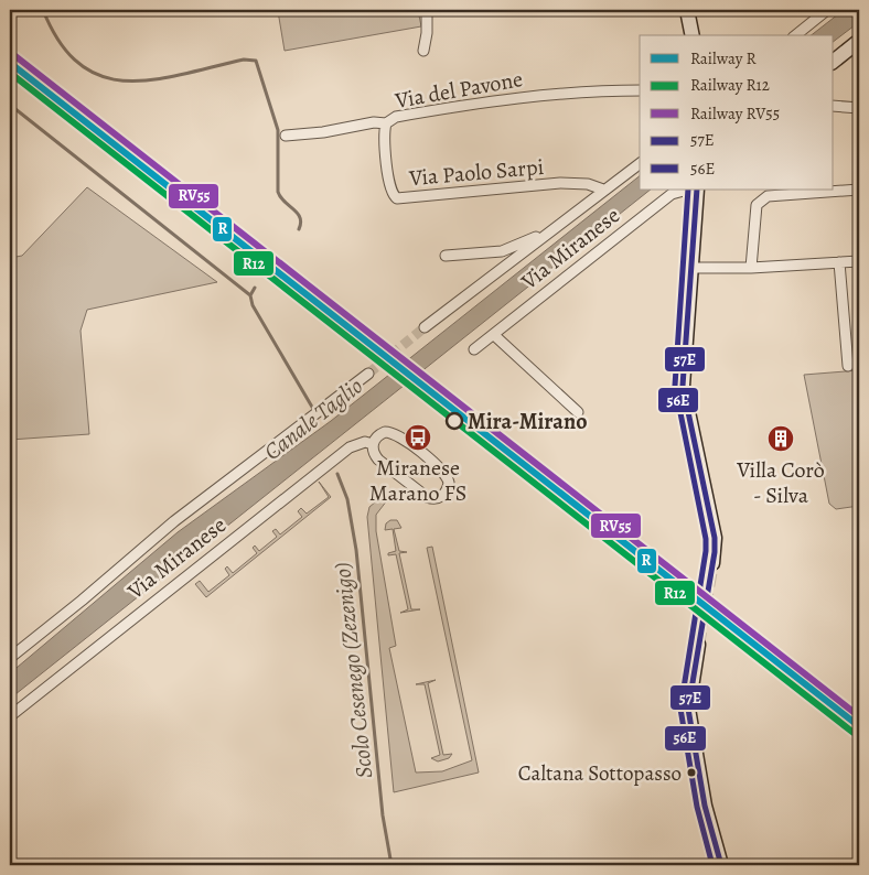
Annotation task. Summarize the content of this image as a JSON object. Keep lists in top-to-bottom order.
{
  "streets": {
    "street": ["Via del Pavone", "Via Paolo Sarpi", "Via Miranese"]
  },
  "crossings": [
    ["Via del Pavone", "Via Paolo Sarpi"]
  ],
  "water": ["Canale Taglio", "Scolo Cesenego (Zezenigo)"],
  "places": {
    "other": ["Mira-Mirano", "Caltana Sottopasso"],
    "bus stop": ["Miranese Marano FS"],
    "building": ["Villa Corò - Silva"]
  },
  "lines": [
    "rail line RV55",
    "rail line R",
    "rail line R12",
    "transit line 57E",
    "transit line 56E"
  ],
  "legend": [
    "Railway R",
    "Railway R12",
    "Railway RV55",
    "57E",
    "56E"
  ]
}
